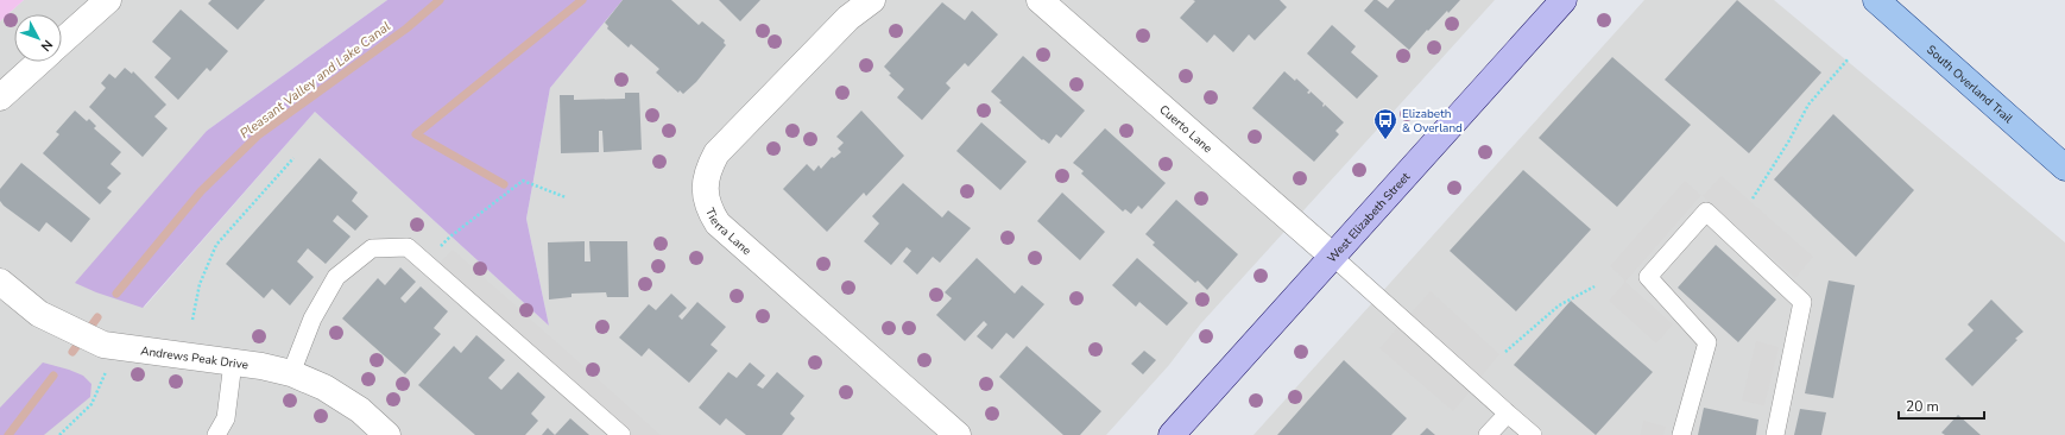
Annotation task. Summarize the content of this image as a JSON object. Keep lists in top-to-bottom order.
{
  "streets": {
    "main road": ["South Overland Trail", "West Elizabeth Street"],
    "street": ["Cuerto Lane", "Tierra Lane", "Andrews Peak Drive"]
  },
  "crossings": [
    ["Cuerto Lane", "West Elizabeth Street"]
  ],
  "water": ["Pleasant Valley and Lake Canal"],
  "places": {
    "bus stop": ["Elizabeth & Overland"]
  },
  "scale_bar": "20 m",
  "north": "bottom right"
}
